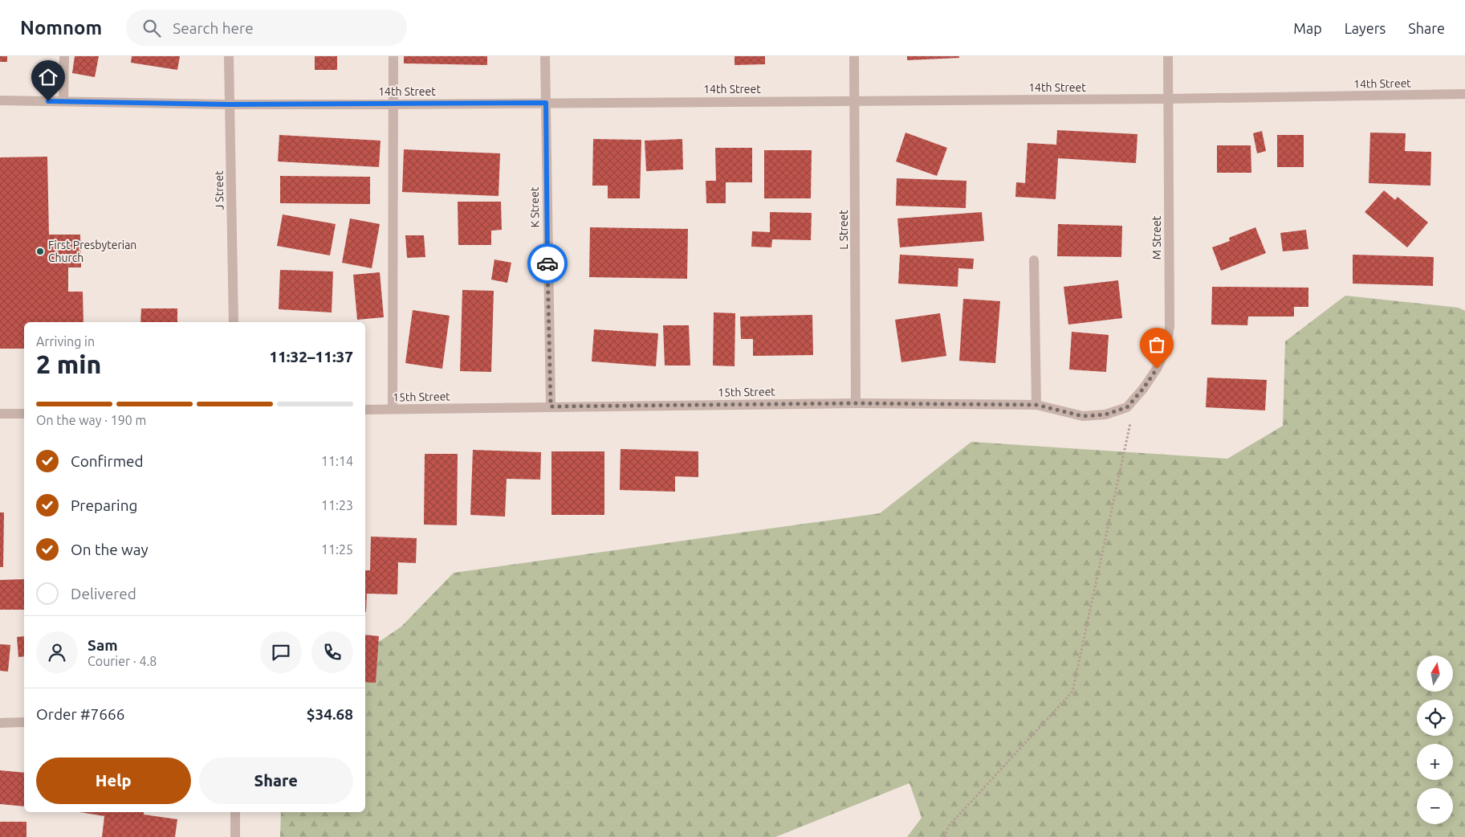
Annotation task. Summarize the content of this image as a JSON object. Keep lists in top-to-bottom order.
{
  "streets": {
    "street": [
      "14th Street",
      "J Street",
      "K Street",
      "L Street",
      "M Street",
      "15th Street"
    ]
  },
  "crossings": [
    ["14th Street", "J Street"],
    ["14th Street", "K Street"],
    ["14th Street", "L Street"],
    ["14th Street", "M Street"],
    ["K Street", "15th Street"],
    ["L Street", "15th Street"],
    ["M Street", "15th Street"]
  ],
  "places": ["First Presbyterian Church"],
  "north": "top",
  "page": {
    "header": "Nomnom",
    "search": "Search here",
    "nav": ["Map", "Layers", "Share"],
    "heading": ["2 min", "Arriving in", "11:32–11:37"],
    "panel": [
      "Sam",
      "Courier · 4.8",
      "Order #7666",
      "$34.68"
    ],
    "bar": "On the way · 190 m",
    "list": [
      ["Confirmed", "11:14"],
      ["Preparing", "11:23"],
      ["On the way", "11:25"],
      "Delivered"
    ],
    "map_buttons": ["+", "−"],
    "buttons": ["Help", "Share"]
  }
}
